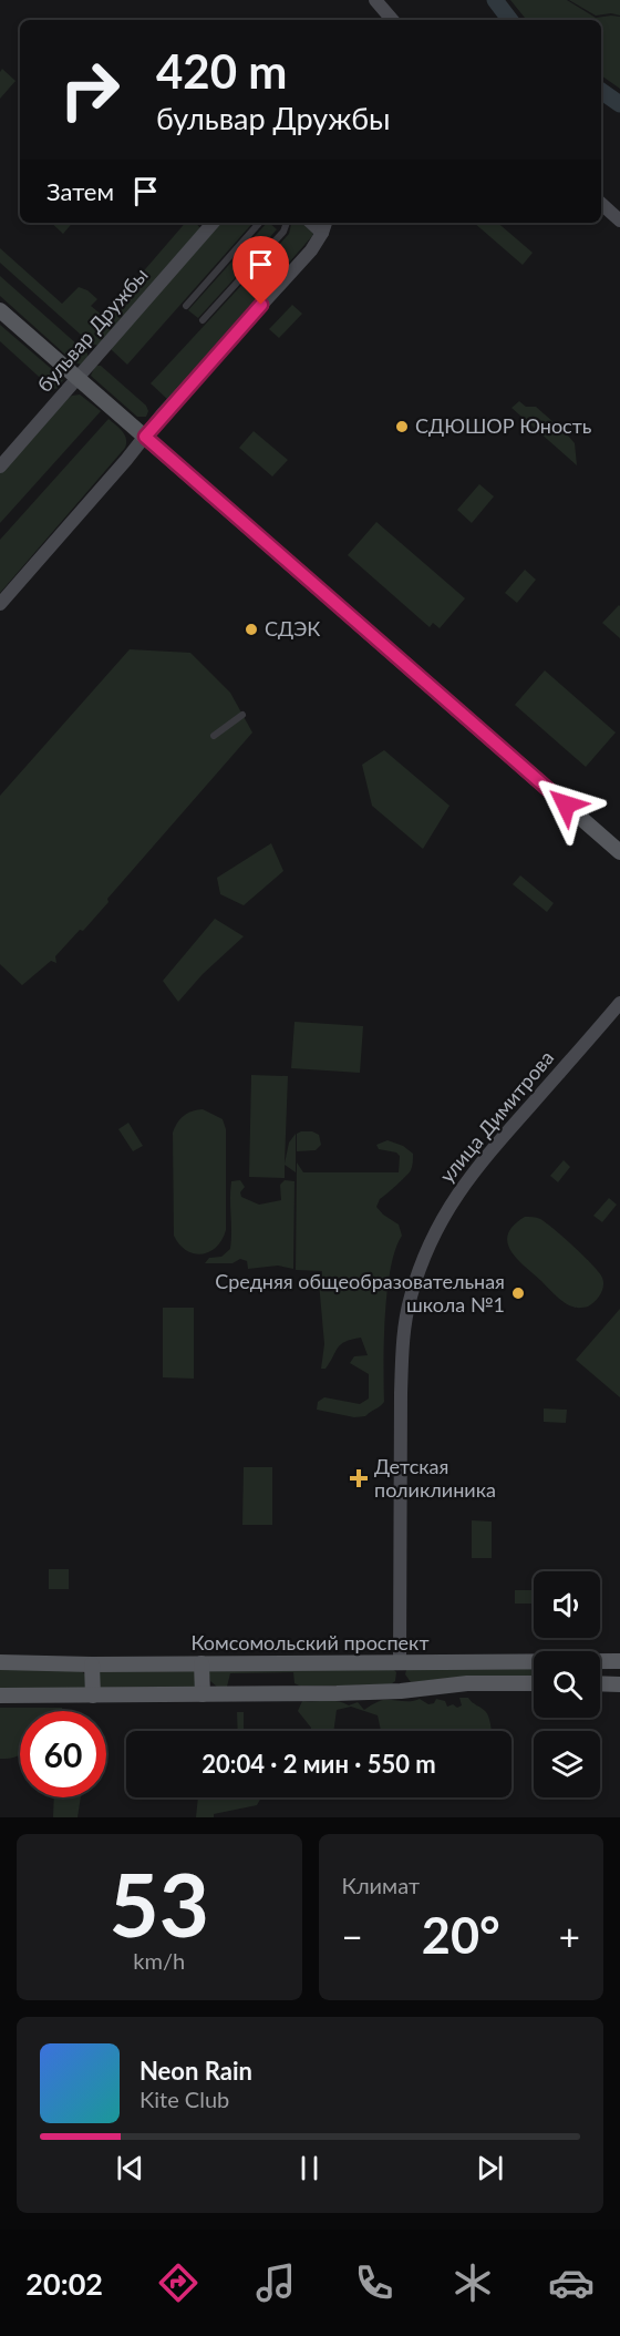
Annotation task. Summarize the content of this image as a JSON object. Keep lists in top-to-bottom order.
{
  "streets": {
    "main road": ["бульвар Дружбы", "улица Димитрова", "Комсомольский проспект"]
  },
  "crossings": [
    ["улица Димитрова", "Комсомольский проспект"]
  ],
  "places": {
    "other": ["СДЮШОР Юность", "СДЭК", "Средняя общеобразовательная школа №1"],
    "health": ["Детская поликлиника"]
  },
  "page": {
    "turn": ["420 m", "бульвар Дружбы"],
    "then": "Затем",
    "limit": "60",
    "trip": "20:04 · 2 мин · 550 m",
    "tile": [
      ["53", "km/h"],
      "Климат"
    ],
    "heat": ["−", "20°", "+"],
    "song": ["Neon Rain", "Kite Club"],
    "tabs": "20:02"
  }
}
